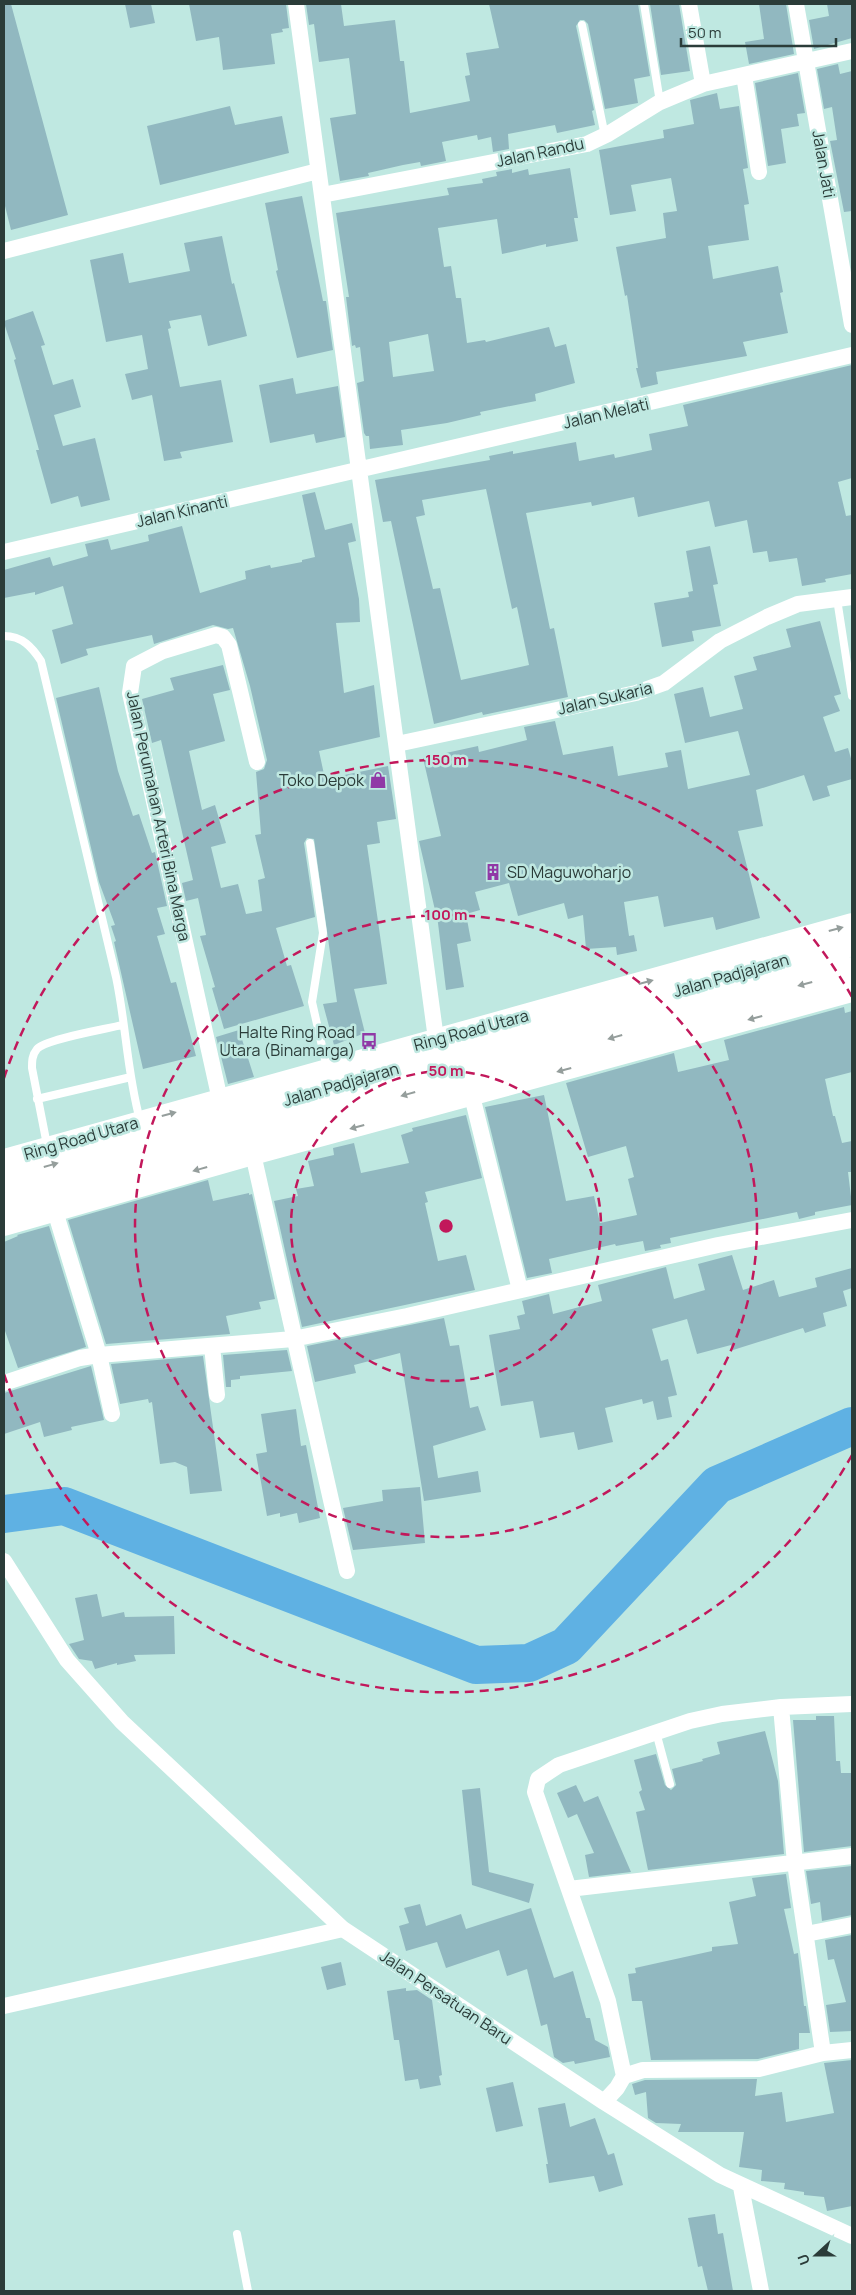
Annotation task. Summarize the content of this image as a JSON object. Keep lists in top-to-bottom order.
{
  "streets": {
    "highway": ["Jalan Padjajaran"],
    "street": [
      "Jalan Randu",
      "Jalan Jati",
      "Jalan Melati",
      "Jalan Kinanti",
      "Jalan Sukaria",
      "Jalan Perumahan Arteri Bina Marga",
      "Ring Road Utara",
      "Jalan Persatuan Baru"
    ]
  },
  "crossings": [
    ["Jalan Randu", "Jalan Jati"],
    ["Jalan Melati", "Jalan Kinanti"],
    ["Jalan Perumahan Arteri Bina Marga", "Ring Road Utara"],
    ["Jalan Padjajaran", "Ring Road Utara"]
  ],
  "places": {
    "shop": ["Toko Depok"],
    "building": ["SD Maguwoharjo"],
    "bus stop": ["Halte Ring Road Utara (Binamarga)"]
  },
  "scale_bar": "50 m",
  "north": "left",
  "rings": ["150 m", "100 m", "50 m"]
}
